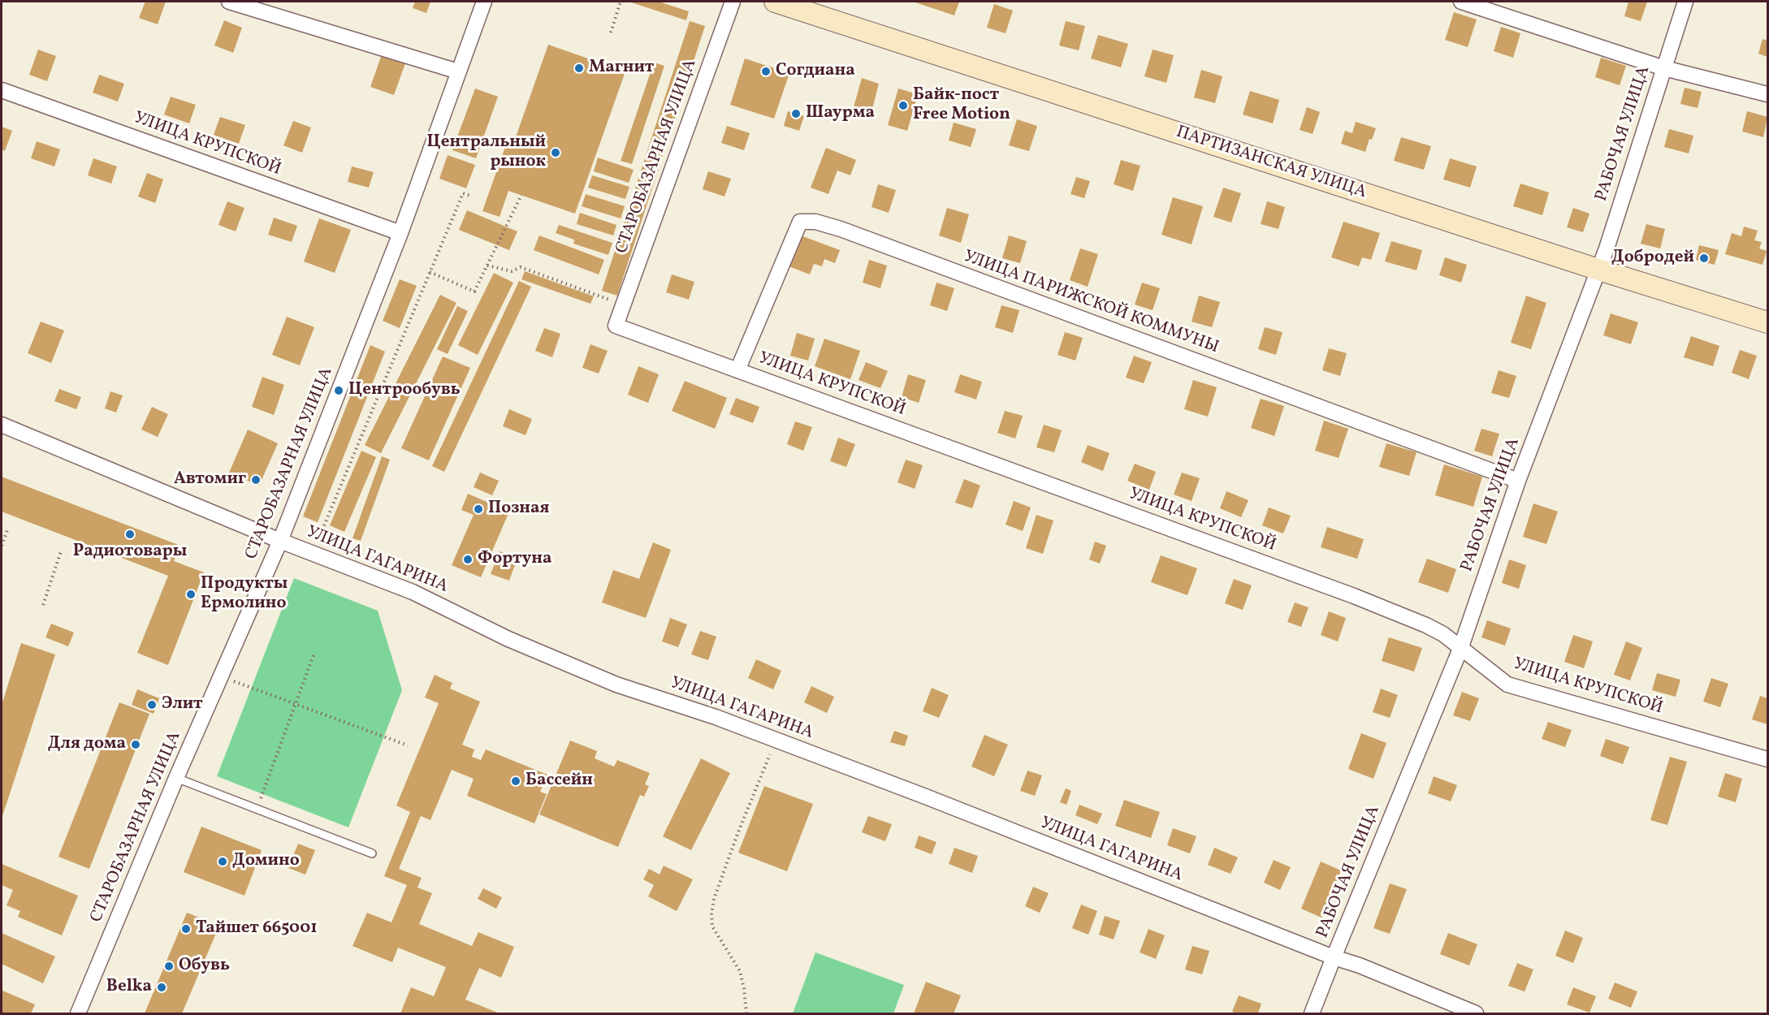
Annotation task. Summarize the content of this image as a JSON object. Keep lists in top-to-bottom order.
{
  "streets": {
    "main road": ["ПАРТИЗАНСКАЯ УЛИЦА"],
    "street": [
      "РАБОЧАЯ УЛИЦА",
      "УЛИЦА КРУПСКОЙ",
      "СТАРОБАЗАРНАЯ УЛИЦА",
      "УЛИЦА ПАРИЖСКОЙ КОММУНЫ",
      "УЛИЦА ГАГАРИНА"
    ]
  },
  "crossings": [
    ["РАБОЧАЯ УЛИЦА", "УЛИЦА КРУПСКОЙ"],
    ["РАБОЧАЯ УЛИЦА", "ПАРТИЗАНСКАЯ УЛИЦА"],
    ["РАБОЧАЯ УЛИЦА", "УЛИЦА ПАРИЖСКОЙ КОММУНЫ"],
    ["РАБОЧАЯ УЛИЦА", "УЛИЦА ГАГАРИНА"],
    ["УЛИЦА КРУПСКОЙ", "СТАРОБАЗАРНАЯ УЛИЦА"],
    ["УЛИЦА КРУПСКОЙ", "УЛИЦА ПАРИЖСКОЙ КОММУНЫ"],
    ["СТАРОБАЗАРНАЯ УЛИЦА", "УЛИЦА ГАГАРИНА"]
  ],
  "places": [
    "Магнит",
    "Согдиана",
    "Байк-пост Free Motion",
    "Шаурма",
    "Центральный рынок",
    "Добродей",
    "Центрообувь",
    "Автомиг",
    "Позная",
    "Радиотовары",
    "Фортуна",
    "Продукты Ермолино",
    "Элит",
    "Для дома",
    "Бассейн",
    "Домино",
    "Тайшет 665001",
    "Обувь",
    "Belka"
  ]
}
